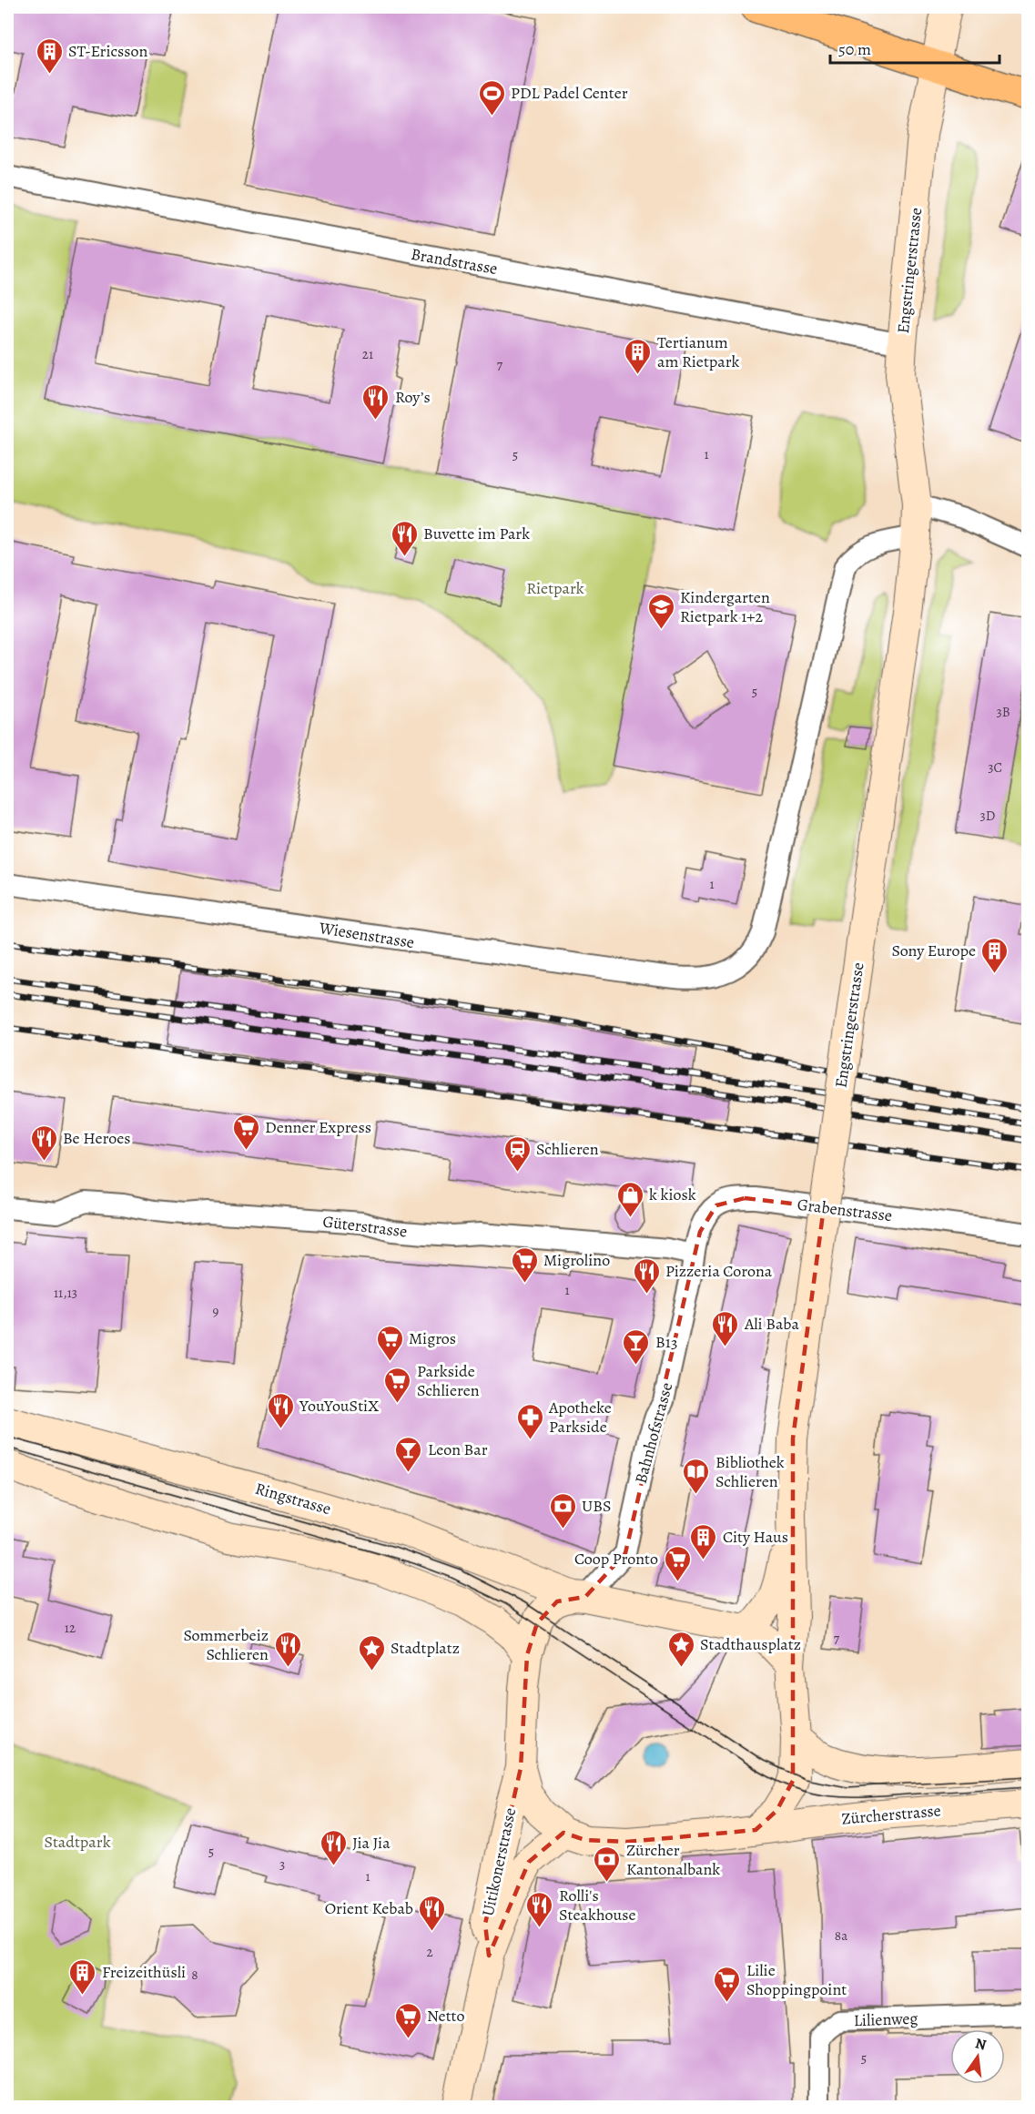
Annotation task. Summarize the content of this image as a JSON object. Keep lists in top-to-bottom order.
{
  "streets": {
    "main road": [
      "Engstringerstrasse",
      "Ringstrasse",
      "Zürcherstrasse",
      "Uitikonerstrasse"
    ],
    "street": [
      "Brandstrasse",
      "Wiesenstrasse",
      "Grabenstrasse",
      "Güterstrasse",
      "Bahnhofstrasse",
      "Lilienweg"
    ]
  },
  "crossings": [
    ["Brandstrasse", "Engstringerstrasse"],
    ["Engstringerstrasse", "Wiesenstrasse"],
    ["Engstringerstrasse", "Ringstrasse"],
    ["Grabenstrasse", "Güterstrasse"],
    ["Grabenstrasse", "Bahnhofstrasse"],
    ["Güterstrasse", "Bahnhofstrasse"],
    ["Bahnhofstrasse", "Ringstrasse"],
    ["Zürcherstrasse", "Uitikonerstrasse"]
  ],
  "parks": ["Rietpark", "Stadtpark"],
  "places": {
    "building": [
      "ST-Ericsson",
      "Tertianum am Rietpark",
      "Sony Europe",
      "City Haus",
      "Freizeithüsli"
    ],
    "sports": ["PDL Padel Center"],
    "restaurant": [
      "Roy’s",
      "Buvette im Park",
      "Be Heroes",
      "Pizzeria Corona",
      "Ali Baba",
      "YouYouStiX",
      "Sommerbeiz Schlieren",
      "Jia Jia",
      "Rolli's Steakhouse",
      "Orient Kebab"
    ],
    "school or university": ["Kindergarten Rietpark 1+2"],
    "supermarket": [
      "Denner Express",
      "Migrolino",
      "Migros",
      "Parkside Schlieren",
      "Coop Pronto",
      "Lilie Shoppingpoint",
      "Netto"
    ],
    "station": ["Schlieren"],
    "shop": ["k kiosk"],
    "bar": ["B13", "Leon Bar"],
    "pharmacy": ["Apotheke Parkside"],
    "library": ["Bibliothek Schlieren"],
    "bank": ["UBS", "Zürcher Kantonalbank"],
    "place": ["Stadthausplatz", "Stadtplatz"]
  },
  "house_numbers": [
    "21",
    "7",
    "1",
    "5",
    "5",
    "3B",
    "3C",
    "3D",
    "1",
    "1",
    "11,13",
    "9",
    "12",
    "7",
    "5",
    "3",
    "1",
    "8a",
    "2",
    "8",
    "5"
  ],
  "scale_bar": "50 m",
  "north": "top"
}
